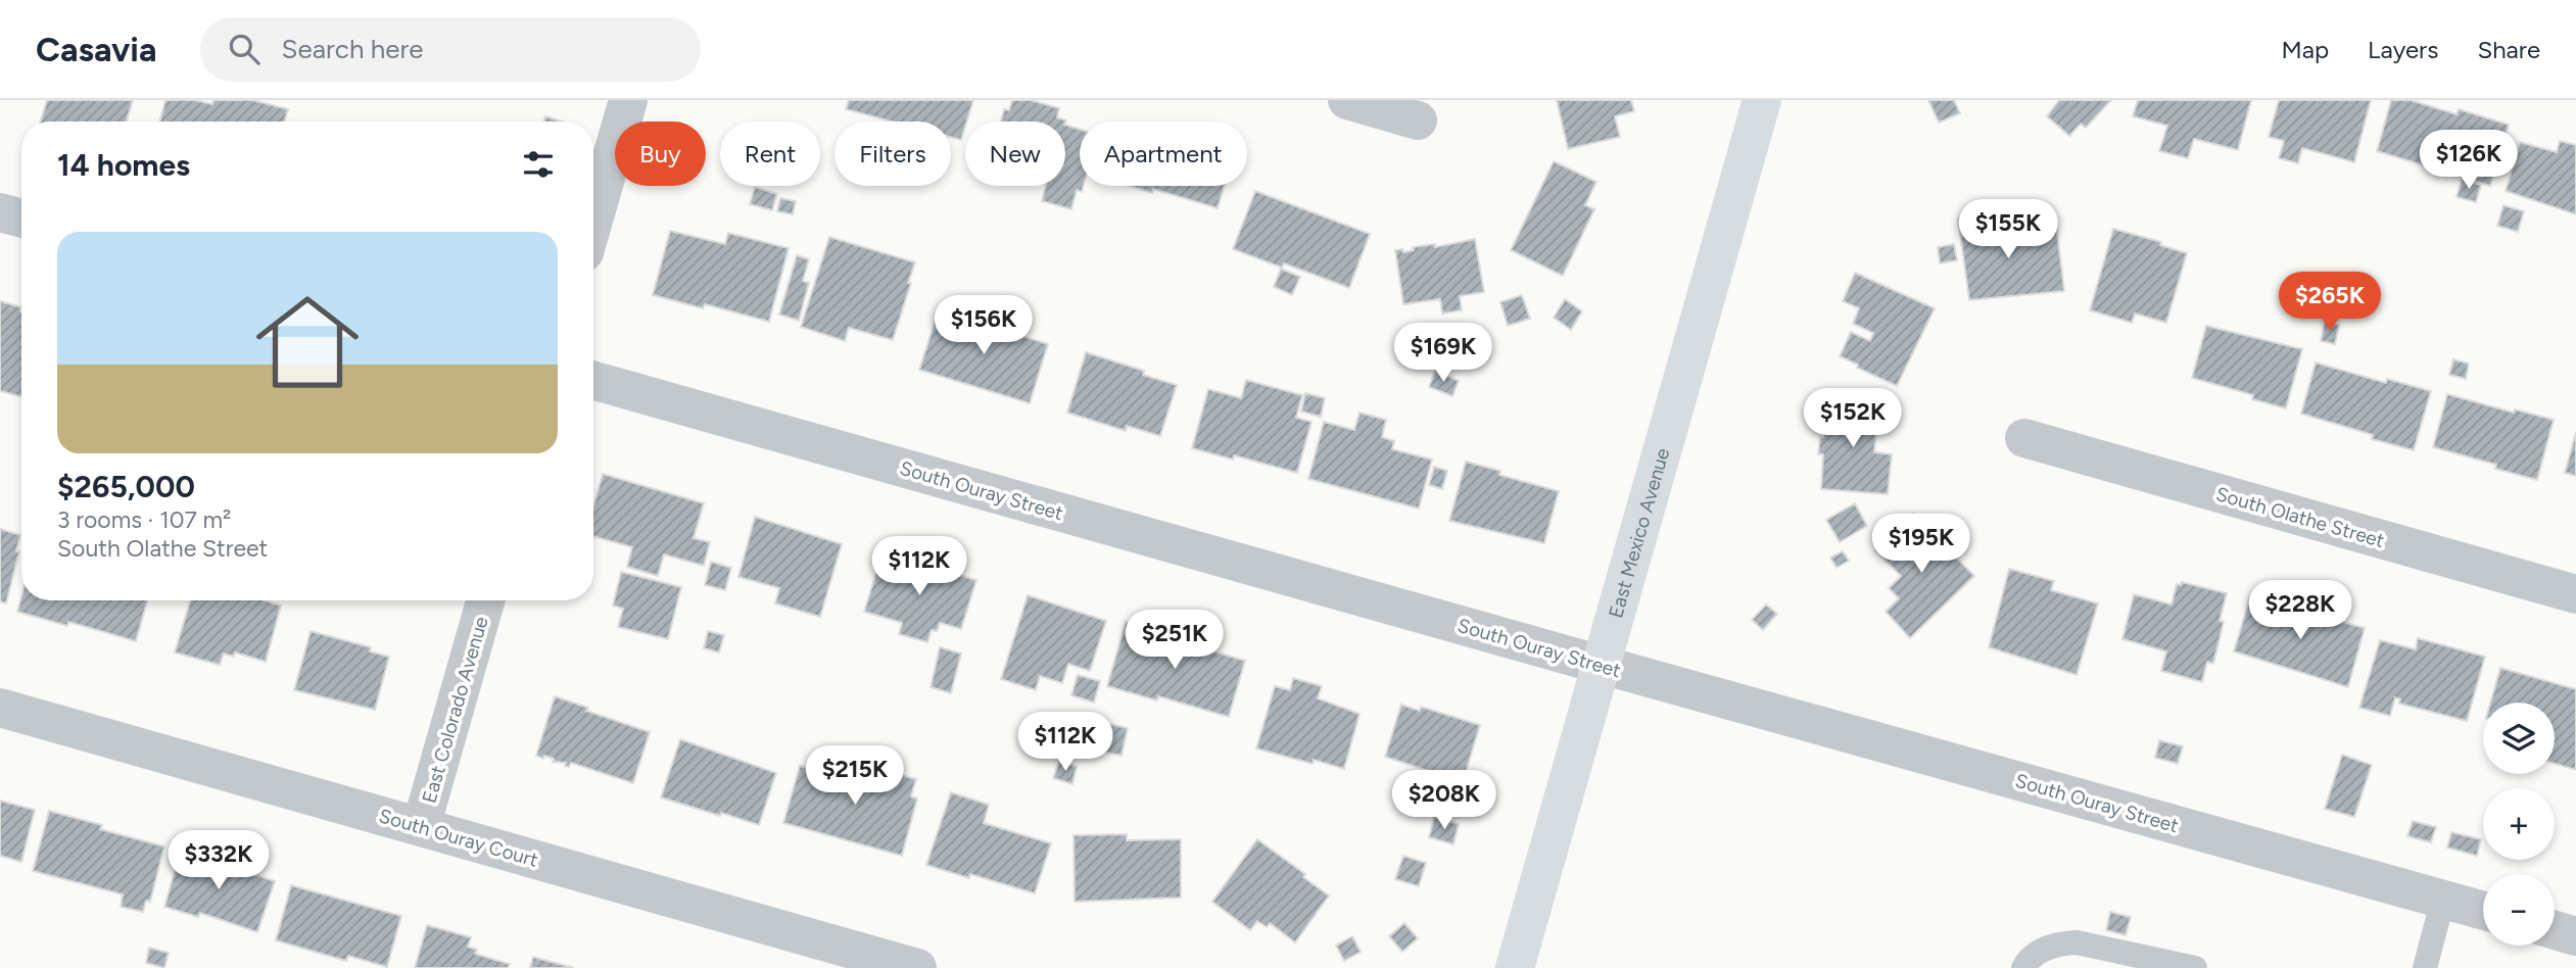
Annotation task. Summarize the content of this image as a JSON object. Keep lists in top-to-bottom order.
{
  "streets": {
    "street": [
      "South Ouray Street",
      "South Olathe Street",
      "East Mexico Avenue",
      "East Colorado Avenue",
      "South Ouray Court"
    ]
  },
  "crossings": [
    ["South Ouray Street", "East Mexico Avenue"],
    ["East Colorado Avenue", "South Ouray Court"]
  ],
  "page": {
    "header": "Casavia",
    "search": "Search here",
    "nav": ["Map", "Layers", "Share"],
    "chip": [
      "Buy",
      "Rent",
      "Filters",
      "New",
      "Apartment"
    ],
    "heading": "14 homes",
    "price": [
      "$126K",
      "$155K",
      "$265K",
      "$156K",
      "$169K",
      "$152K",
      "$195K",
      "$112K",
      "$228K",
      "$251K",
      "$112K",
      "$215K",
      "$208K",
      "$332K"
    ],
    "list": [
      {
        "name": "$265,000",
        "note": "3 rooms · 107 m² · South Olathe Street"
      }
    ],
    "map_buttons": ["+", "−"]
  }
}
